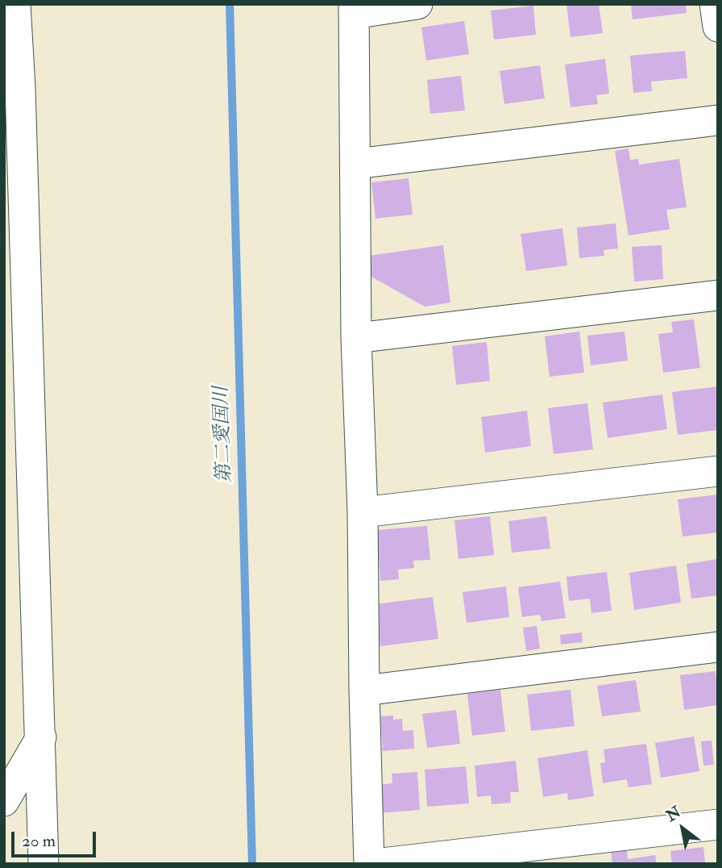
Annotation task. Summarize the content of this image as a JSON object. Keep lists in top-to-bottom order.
{
  "water": ["第二愛国川"],
  "scale_bar": "20 m",
  "north": "top left"
}
